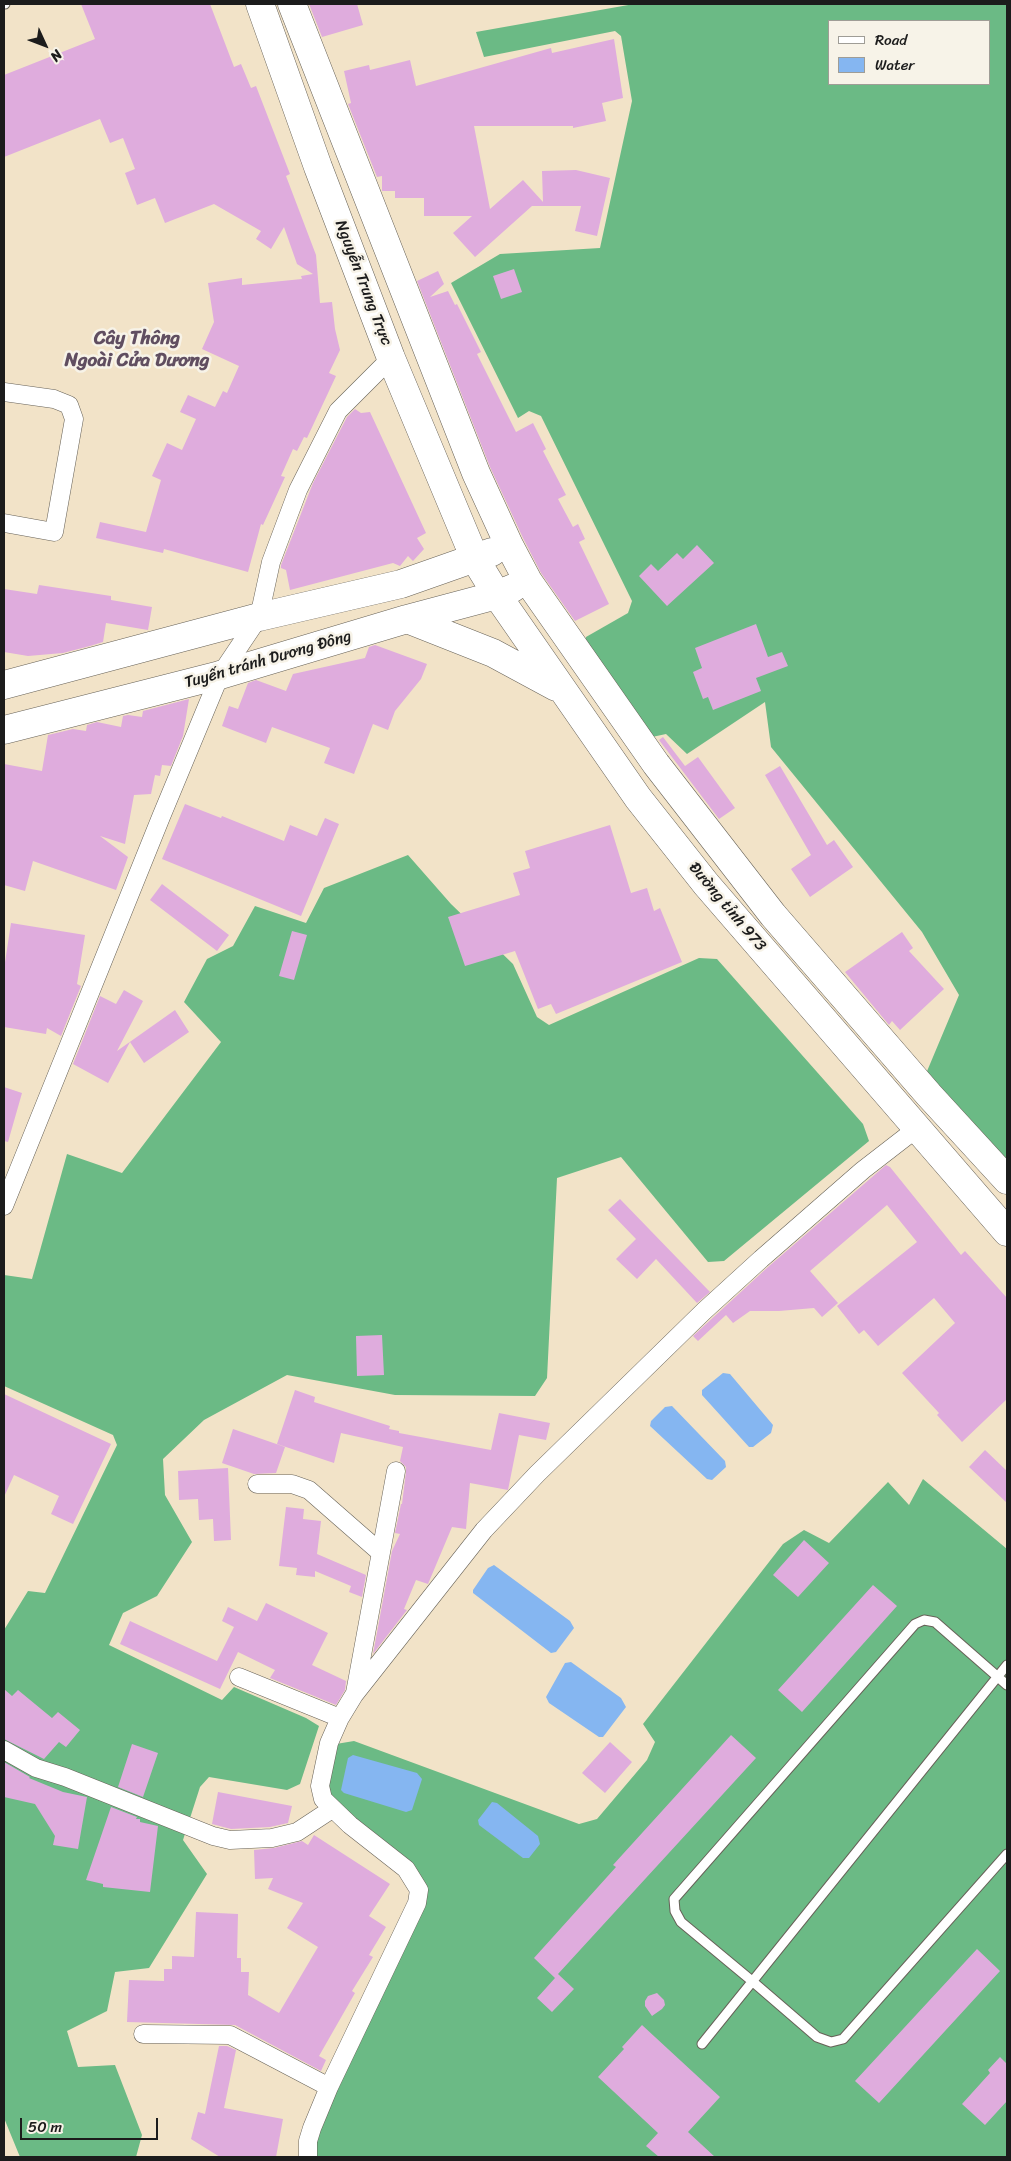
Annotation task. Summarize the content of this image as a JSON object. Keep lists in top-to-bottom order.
{
  "streets": {
    "main road": ["Nguyễn Trung Trực", "Tuyến tránh Dương Đông", "Đường tỉnh 973"]
  },
  "crossings": [
    ["Nguyễn Trung Trực", "Đường tỉnh 973"],
    ["Tuyến tránh Dương Đông", "Đường tỉnh 973"]
  ],
  "districts": ["Cây Thông Ngoài Cửa Dương"],
  "legend": ["Road", "Water"],
  "scale_bar": "50 m",
  "north": "bottom right"
}
